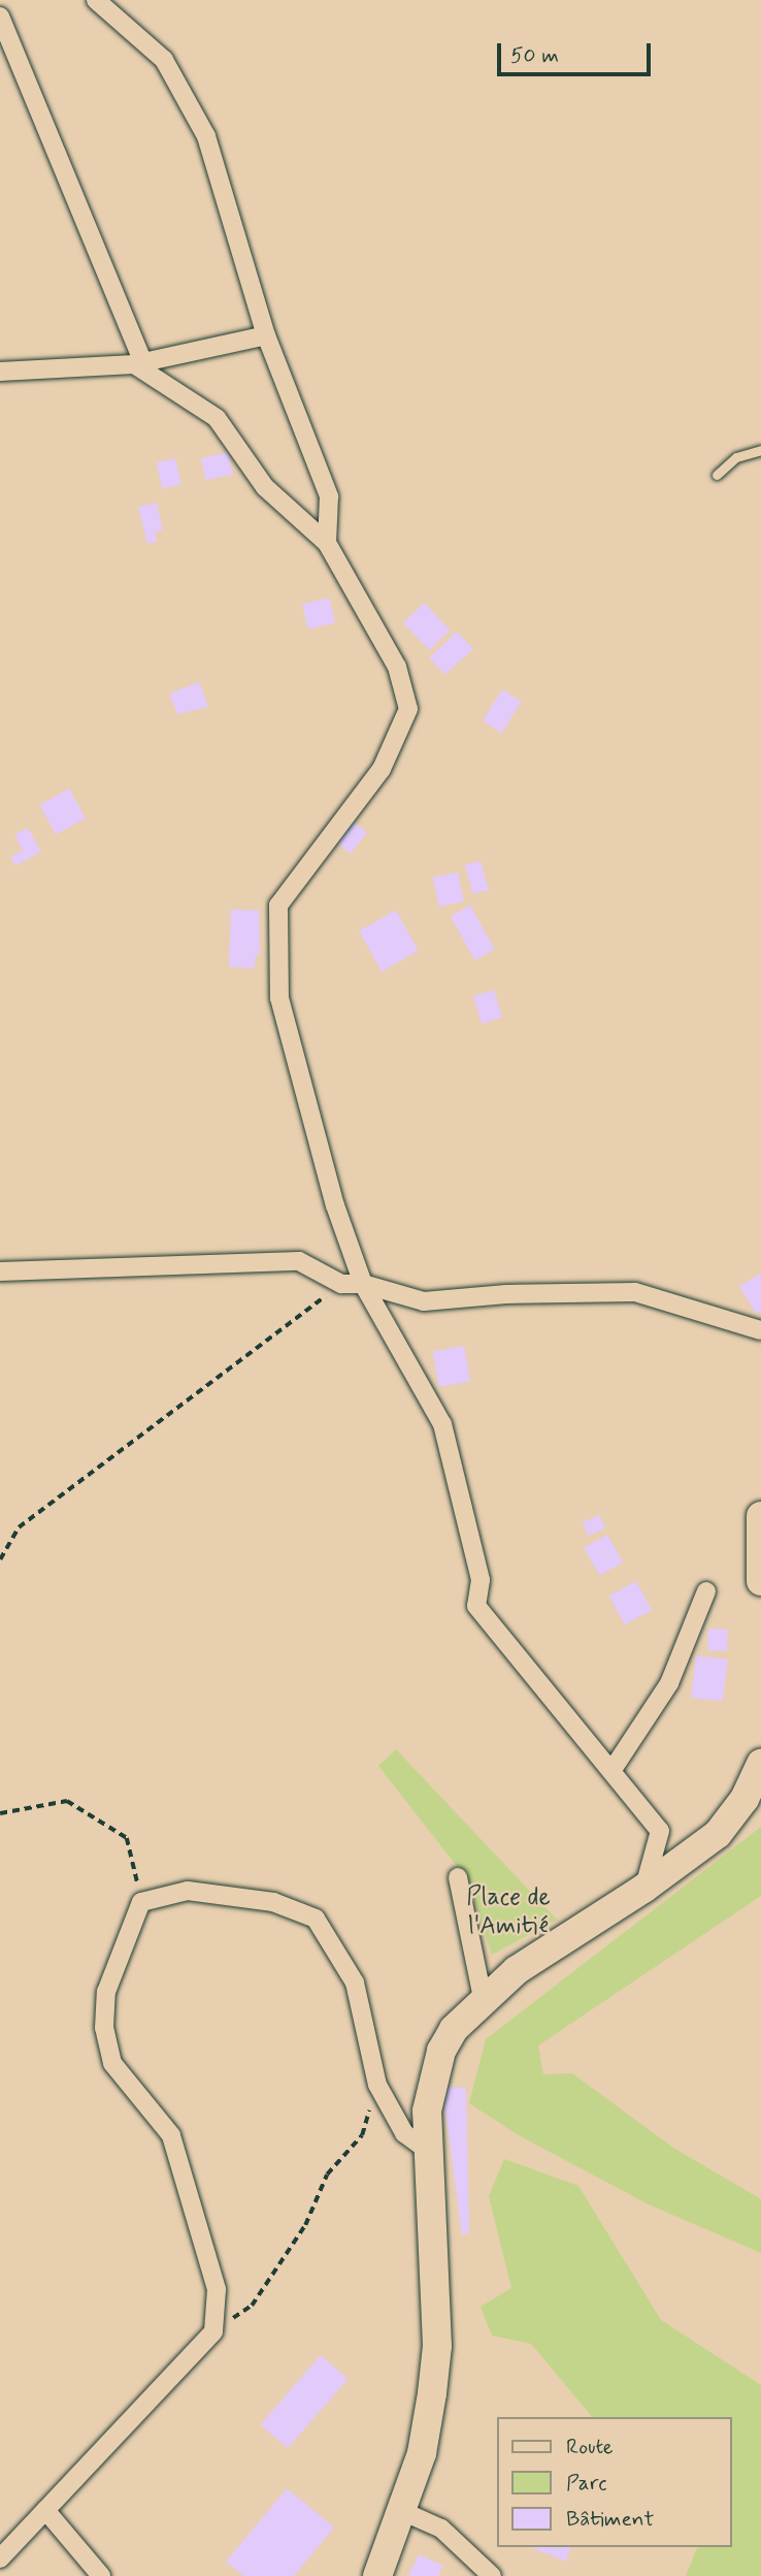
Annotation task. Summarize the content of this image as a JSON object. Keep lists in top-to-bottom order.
{
  "parks": ["Place de l'Amitié"],
  "legend": ["Route", "Parc", "Bâtiment"],
  "scale_bar": "50 m"
}
